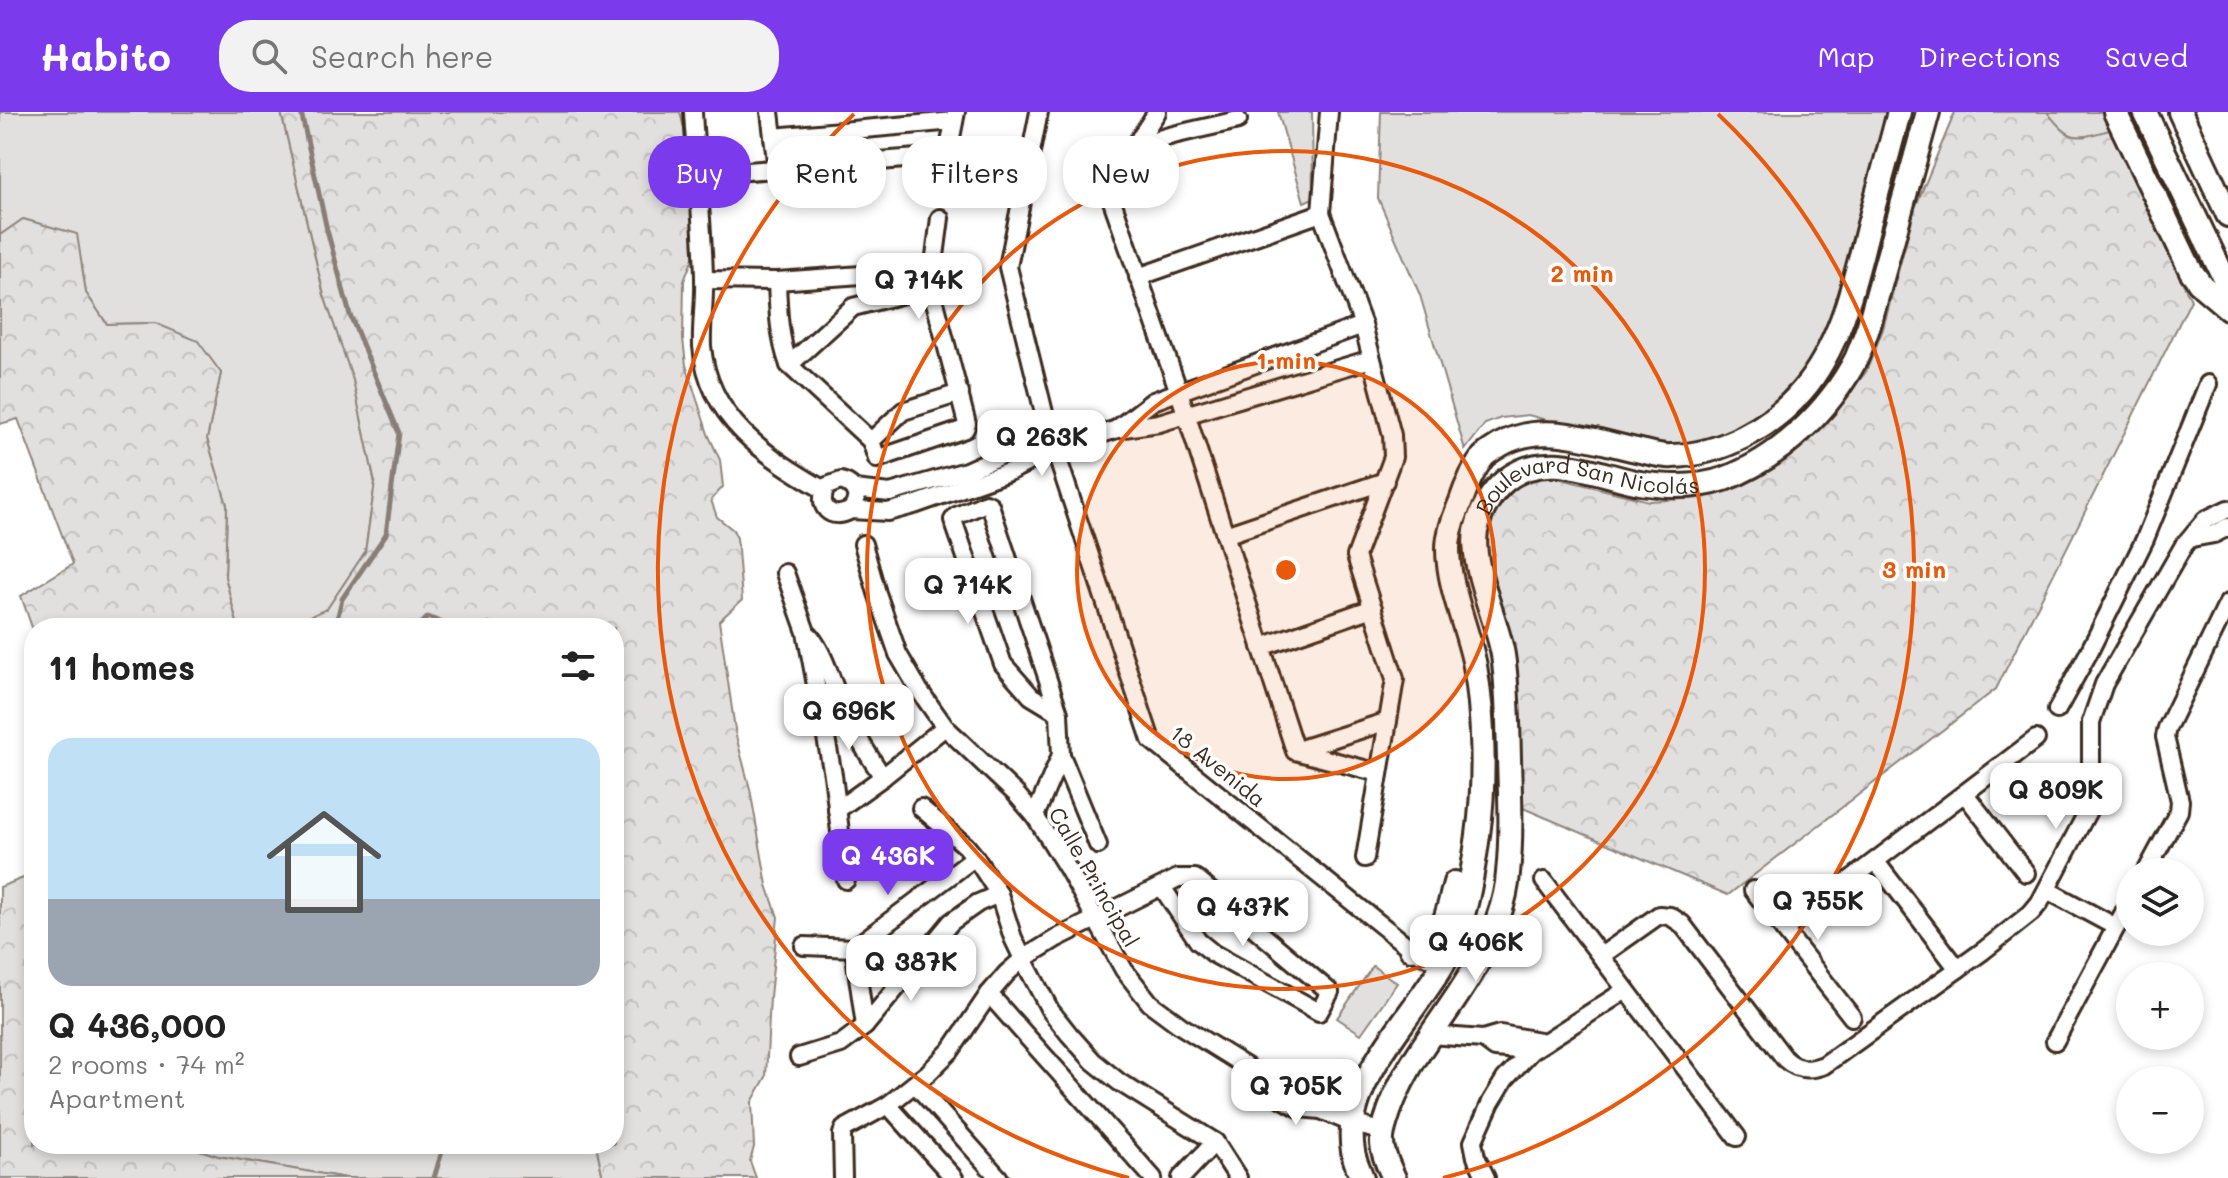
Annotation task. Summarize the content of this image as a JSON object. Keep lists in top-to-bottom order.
{
  "streets": {
    "main road": ["Boulevard San Nicolás"],
    "street": ["18 Avenida", "Calle Principal"]
  },
  "crossings": [
    ["Boulevard San Nicolás", "18 Avenida"],
    ["Boulevard San Nicolás", "Calle Principal"]
  ],
  "page": {
    "header": "Habito",
    "search": "Search here",
    "nav": ["Map", "Directions", "Saved"],
    "chip": [
      "Buy",
      "Rent",
      "Filters",
      "New"
    ],
    "price": [
      "Q 714K",
      "Q 263K",
      "Q 714K",
      "Q 696K",
      "Q 809K",
      "Q 436K",
      "Q 755K",
      "Q 437K",
      "Q 406K",
      "Q 387K",
      "Q 705K"
    ],
    "heading": "11 homes",
    "list": [
      {
        "name": "Q 436,000",
        "note": "2 rooms · 74 m² · Apartment"
      }
    ],
    "map_buttons": ["+", "−"]
  },
  "rings": ["2 min", "1 min", "3 min"]
}
